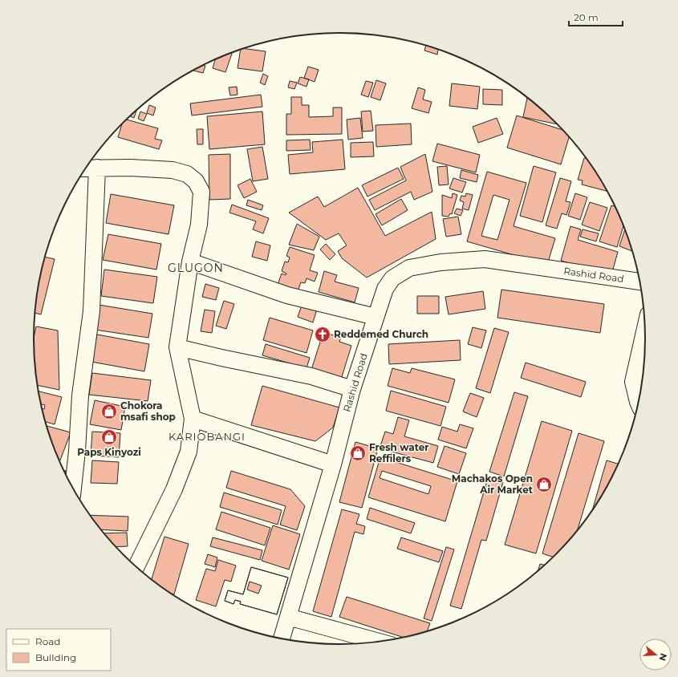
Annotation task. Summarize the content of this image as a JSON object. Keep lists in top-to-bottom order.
{
  "streets": {
    "street": ["Rashid Road"]
  },
  "districts": ["GLUGON", "KARIOBANGI"],
  "places": {
    "church": ["Reddemed Church"],
    "shop": [
      "Chokora msafi shop",
      "Paps Kinyozi",
      "Fresh water Reffilers",
      "Machakos Open Air Market"
    ]
  },
  "legend": ["Road", "Building"],
  "scale_bar": "20 m",
  "north": "right"
}
